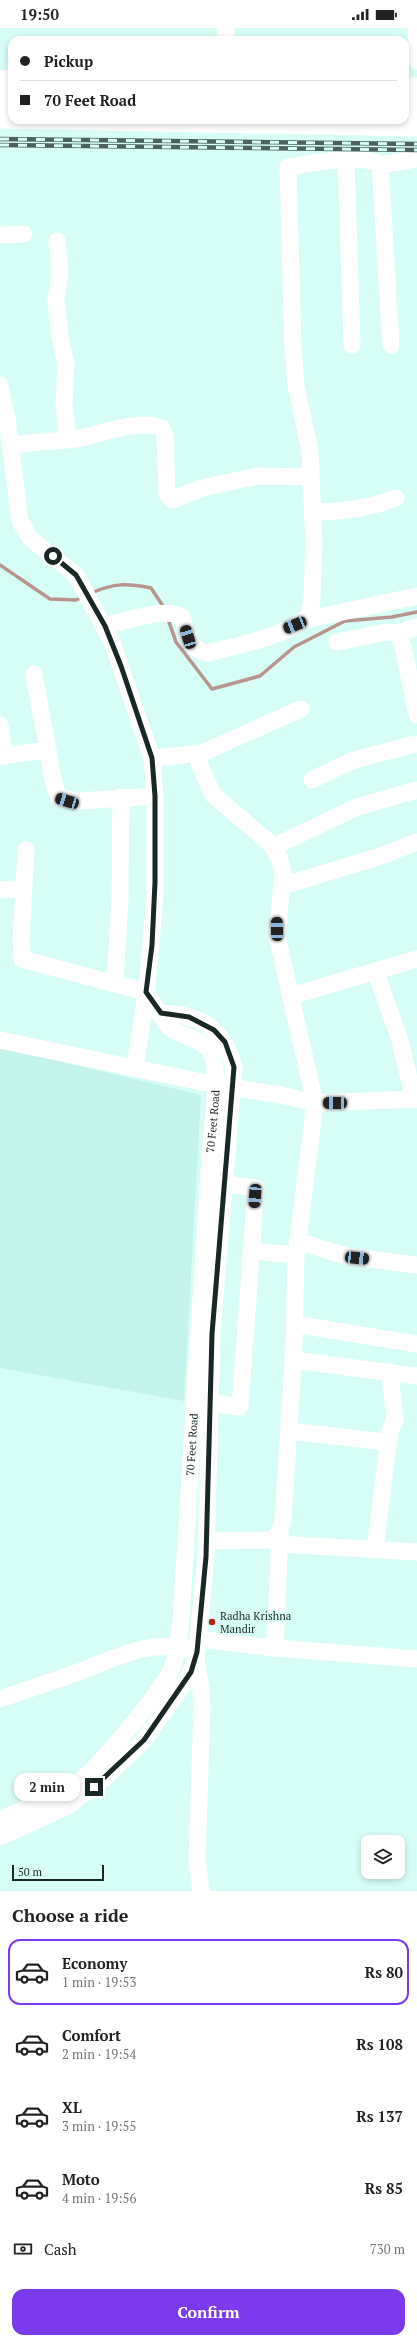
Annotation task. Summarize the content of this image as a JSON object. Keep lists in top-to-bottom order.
{
  "streets": {
    "street": ["70 Feet Road"]
  },
  "places": ["Radha Krishna Mandir"],
  "scale_bar": "50 m",
  "page": {
    "status": "19:50",
    "banner": ["Pickup", "70 Feet Road"],
    "bubble": "2 min",
    "scale": "50 m",
    "heading": "Choose a ride",
    "list": [
      {
        "name": "Economy",
        "note": "1 min · 19:53",
        "value": "Rs 80"
      },
      {
        "name": "Comfort",
        "note": "2 min · 19:54",
        "value": "Rs 108"
      },
      {
        "name": "XL",
        "note": "3 min · 19:55",
        "value": "Rs 137"
      },
      {
        "name": "Moto",
        "note": "4 min · 19:56",
        "value": "Rs 85"
      }
    ],
    "pay": ["Cash", "730 m"],
    "buttons": "Confirm"
  }
}
